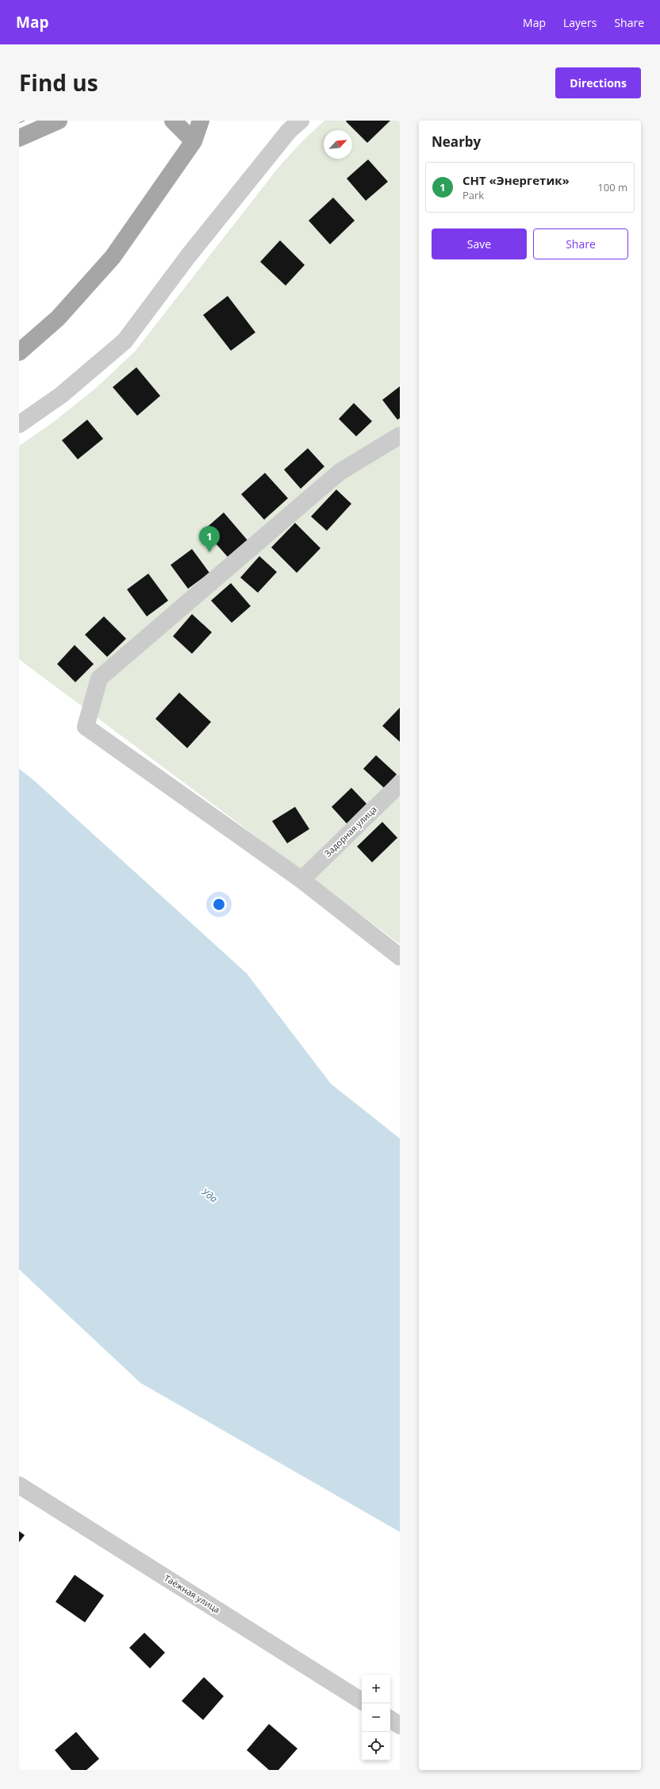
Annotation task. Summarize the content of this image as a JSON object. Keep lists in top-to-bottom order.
{
  "streets": {
    "street": ["Задорная улица", "Таёжная улица"]
  },
  "water": ["Уда"],
  "north": "top right",
  "page": {
    "header": "Map",
    "nav": ["Map", "Layers", "Share"],
    "title": "Find us",
    "buttons": [
      "Directions",
      ["Save", "Share"]
    ],
    "heading": "Nearby",
    "list": [
      {
        "mark": "1",
        "name": "СНТ «Энергетик»",
        "note": "Park",
        "value": "100 m"
      }
    ],
    "pins": "1",
    "map_buttons": ["+", "−"]
  }
}
